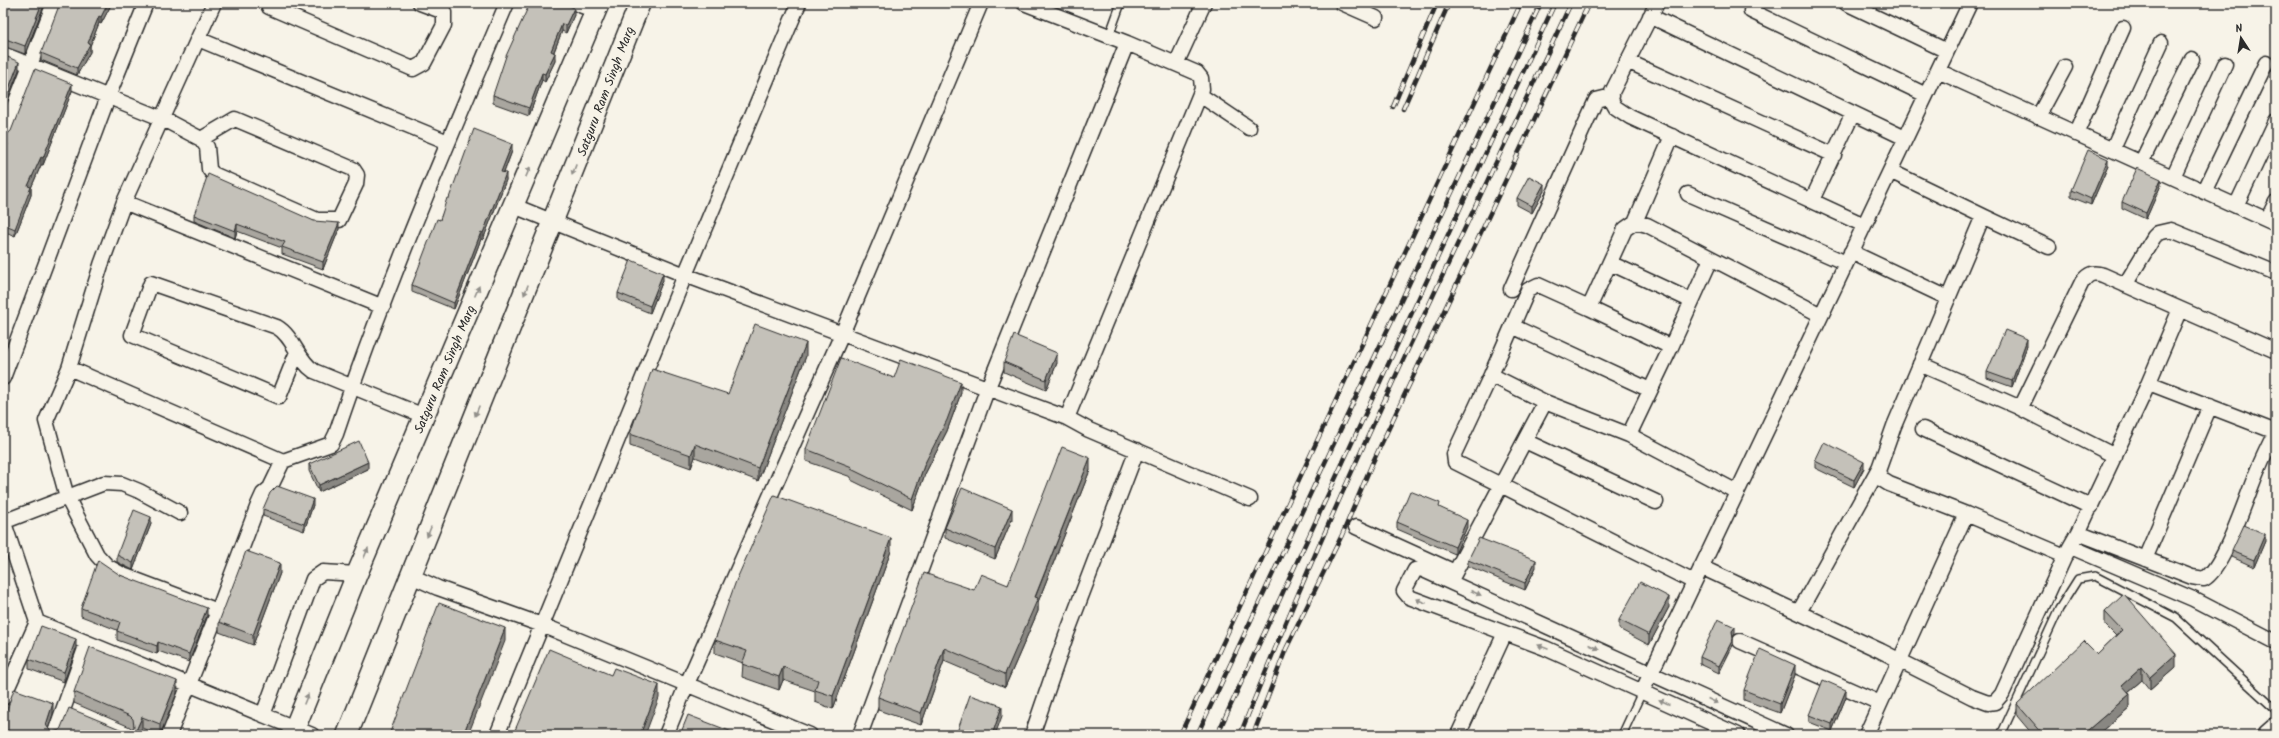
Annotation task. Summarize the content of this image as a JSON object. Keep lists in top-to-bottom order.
{
  "streets": {
    "main road": ["Satguru Ram Singh Marg"]
  },
  "north": "top"
}
